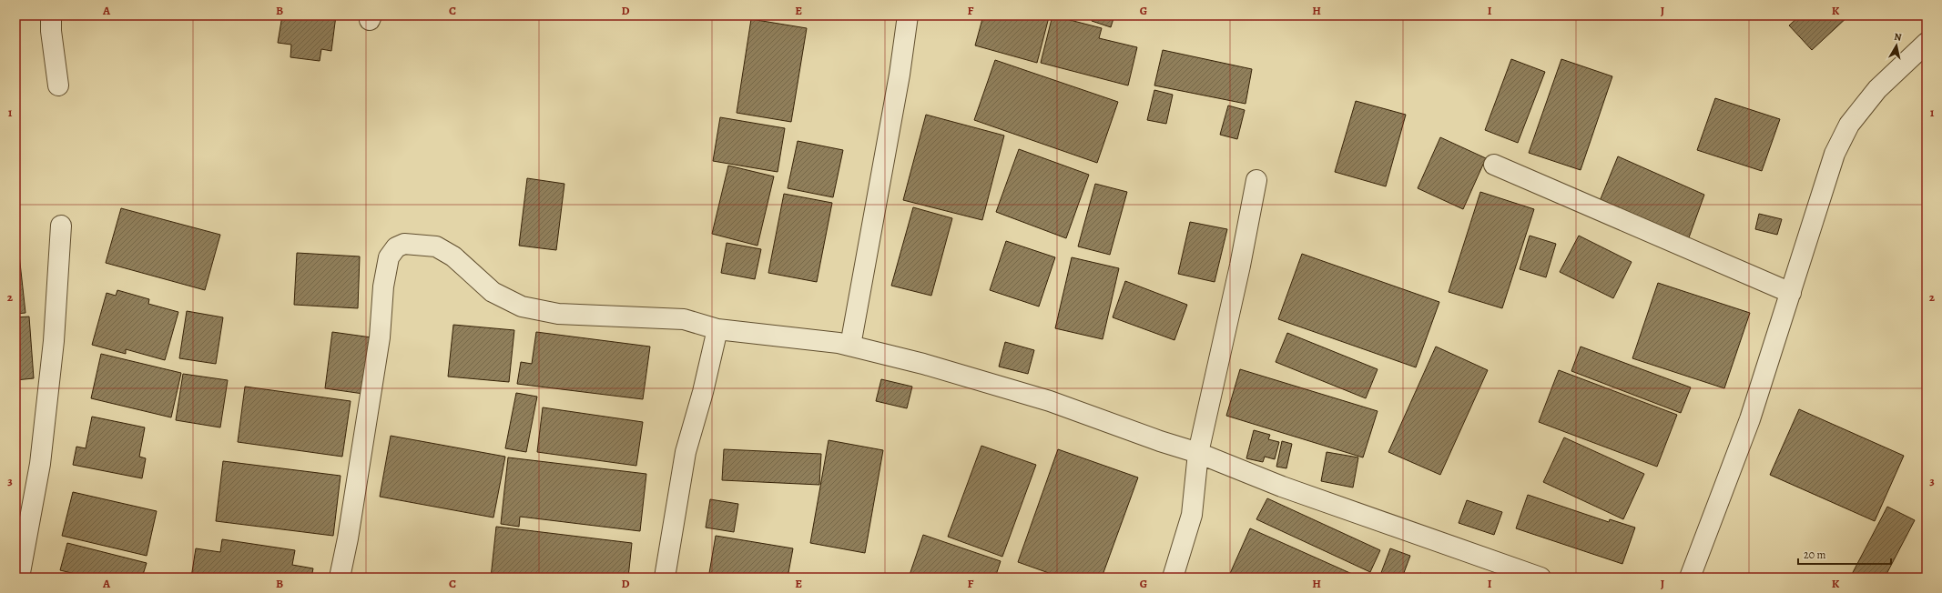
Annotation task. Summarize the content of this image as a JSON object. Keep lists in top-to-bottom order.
{
  "scale_bar": "20 m",
  "north": "top",
  "grid": {
    "columns": [
      "A",
      "B",
      "C",
      "D",
      "E",
      "F",
      "G",
      "H",
      "I",
      "J",
      "K"
    ],
    "rows": ["1", "2", "3"]
  }
}
